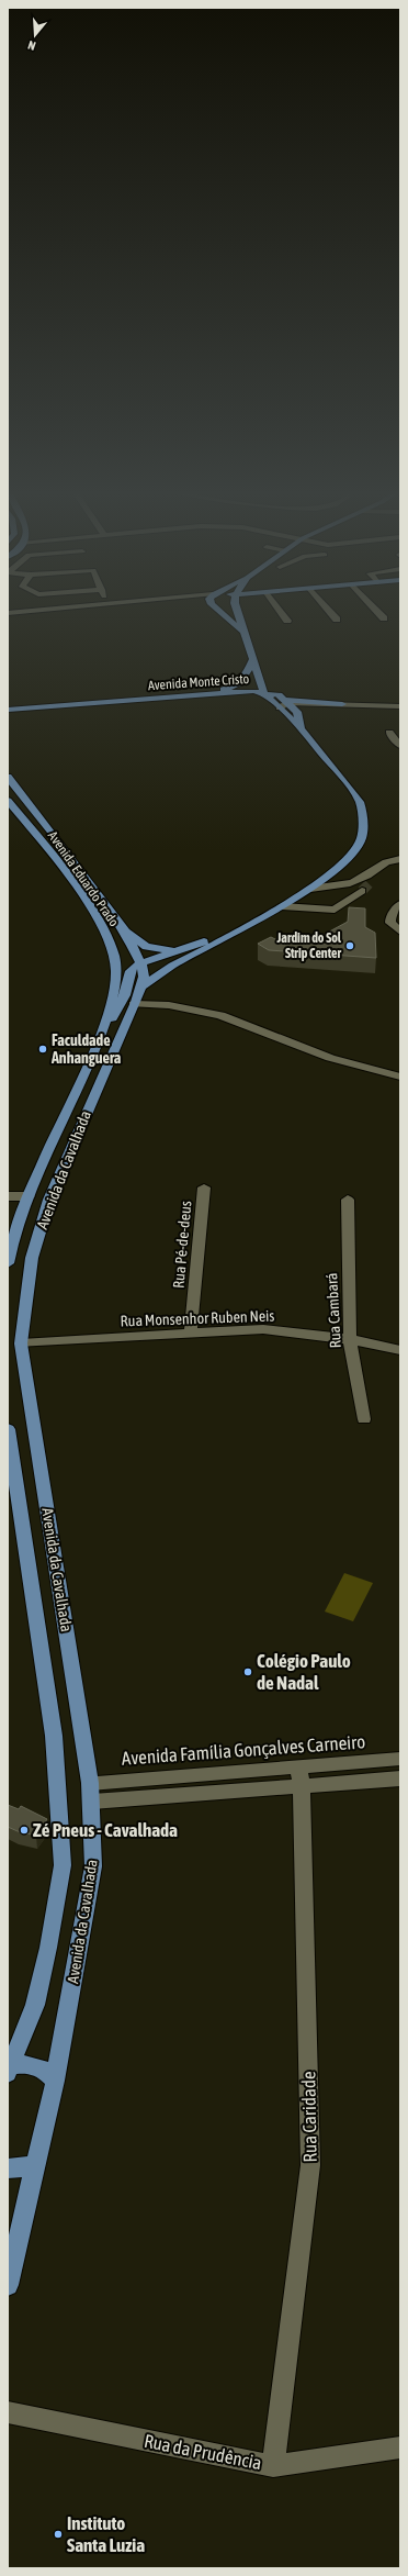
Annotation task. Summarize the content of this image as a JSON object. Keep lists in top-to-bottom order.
{
  "streets": {
    "main road": ["Avenida Monte Cristo", "Avenida Eduardo Prado", "Avenida da Cavalhada"],
    "street": [
      "Rua Pé-de-deus",
      "Rua Cambará",
      "Rua Monsenhor Ruben Neis",
      "Avenida Família Gonçalves Carneiro",
      "Rua Caridade",
      "Rua da Prudência"
    ]
  },
  "crossings": [
    ["Avenida Eduardo Prado", "Avenida da Cavalhada"],
    ["Avenida da Cavalhada", "Rua Monsenhor Ruben Neis"],
    ["Avenida da Cavalhada", "Avenida Família Gonçalves Carneiro"],
    ["Rua Pé-de-deus", "Rua Monsenhor Ruben Neis"],
    ["Rua Cambará", "Rua Monsenhor Ruben Neis"],
    ["Avenida Família Gonçalves Carneiro", "Rua Caridade"],
    ["Rua Caridade", "Rua da Prudência"]
  ],
  "places": [
    "Jardim do Sol Strip Center",
    "Faculdade Anhanguera",
    "Colégio Paulo de Nadal",
    "Zé Pneus - Cavalhada",
    "Instituto Santa Luzia"
  ],
  "north": "bottom"
}
